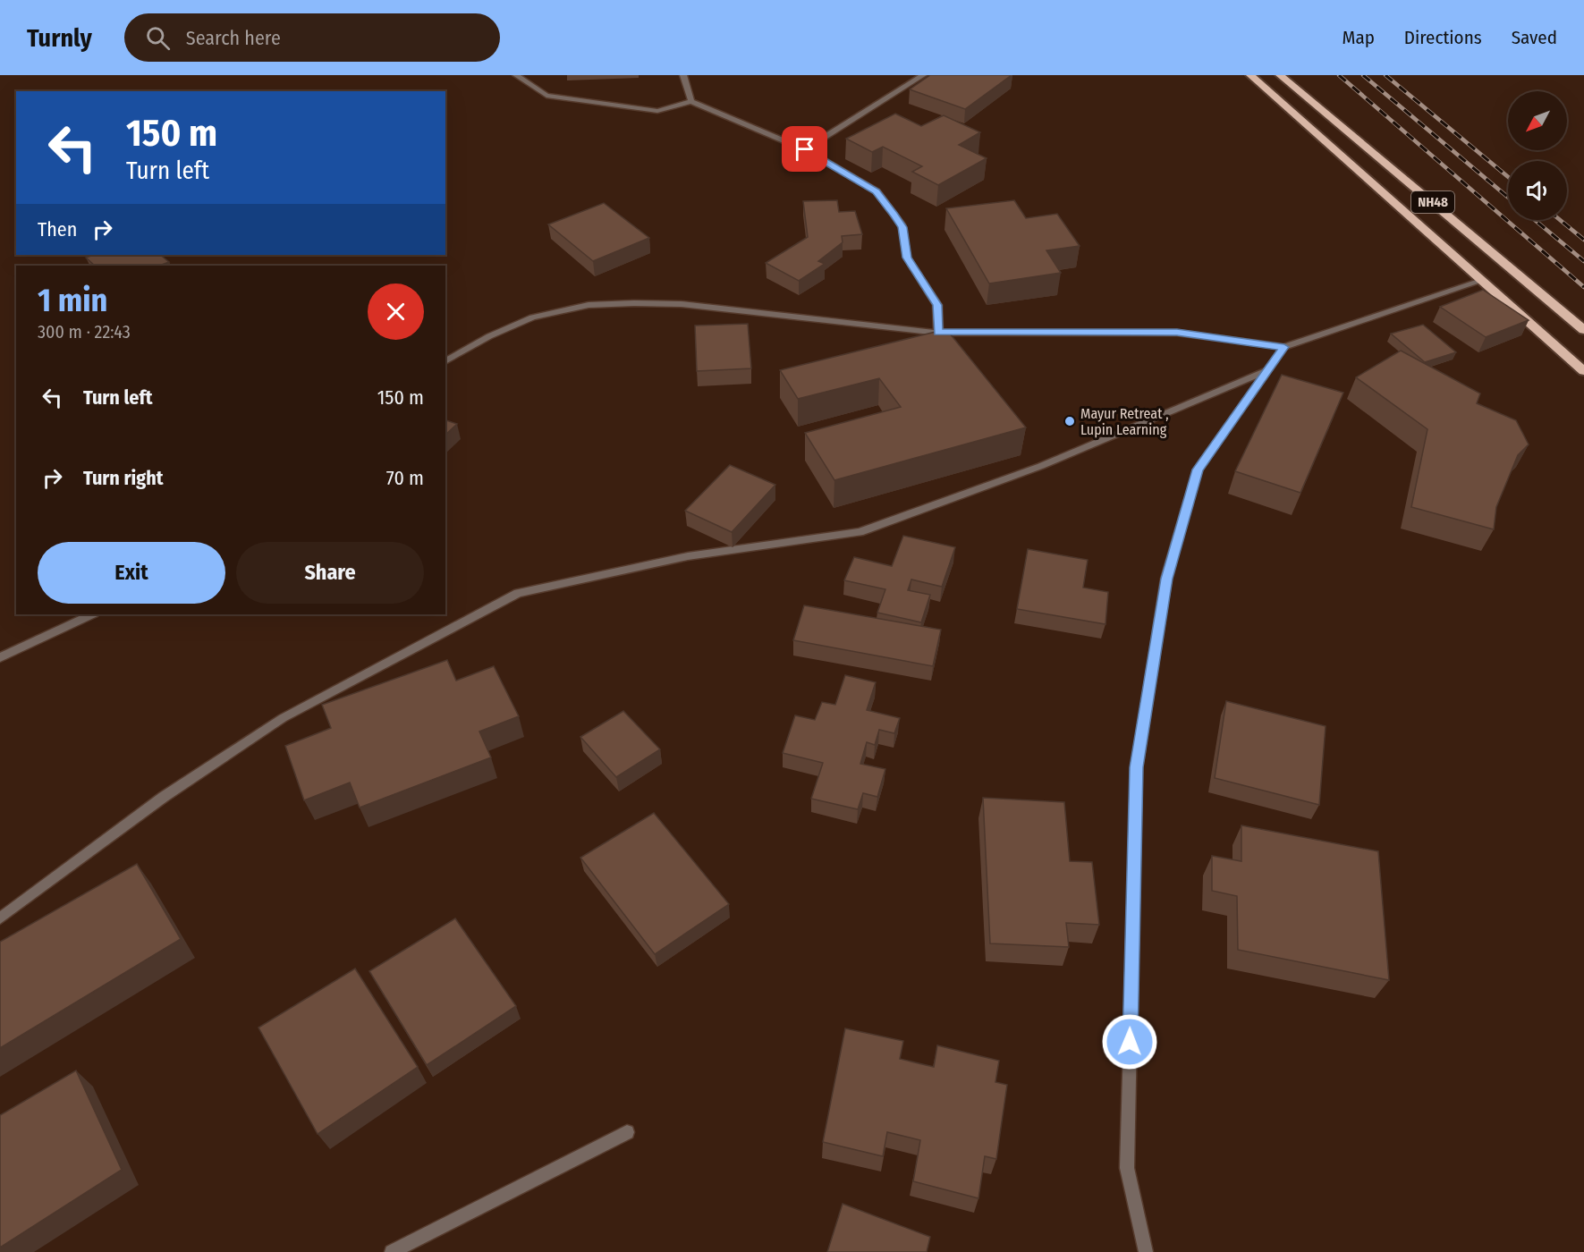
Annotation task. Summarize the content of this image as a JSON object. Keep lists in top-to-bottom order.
{
  "streets": {
    "highway": ["NH48"]
  },
  "places": ["Mayur Retreat , Lupin Learning"],
  "north": "bottom left",
  "page": {
    "header": "Turnly",
    "search": "Search here",
    "nav": ["Map", "Directions", "Saved"],
    "turn": ["150 m", "Turn left"],
    "then": "Then",
    "heading": ["1 min", "300 m · 22:43"],
    "list": [
      {
        "name": "Turn left",
        "value": "150 m"
      },
      {
        "name": "Turn right",
        "value": "70 m"
      }
    ],
    "buttons": ["Exit", "Share"]
  }
}
